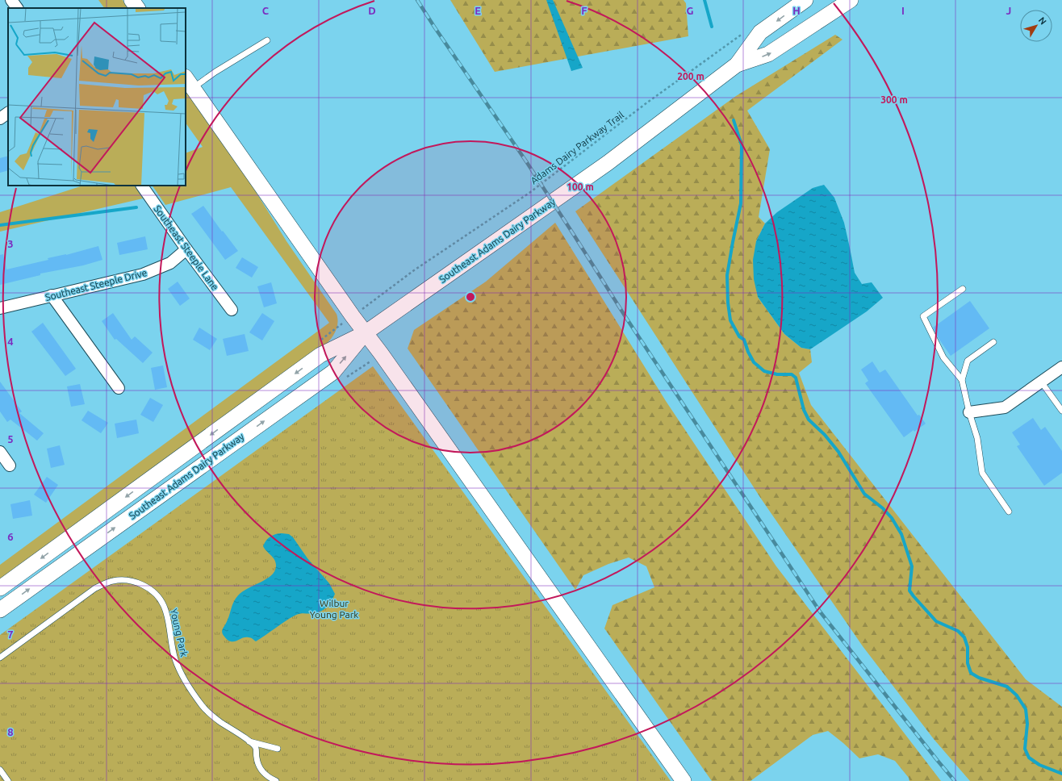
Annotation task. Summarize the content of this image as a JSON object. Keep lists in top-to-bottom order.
{
  "streets": {
    "main road": ["Southeast Adams Dairy Parkway"],
    "street": ["Southeast Steeple Lane", "Southeast Steeple Drive"],
    "lane": ["Young Park"],
    "path": ["Adams Dairy Parkway Trail"]
  },
  "crossings": [
    ["Southeast Steeple Lane", "Southeast Steeple Drive"]
  ],
  "parks": ["Wilbur Young Park"],
  "north": "top right",
  "grid": {
    "columns": [
      "C",
      "D",
      "E",
      "F",
      "G",
      "H",
      "I",
      "J"
    ],
    "rows": [
      "3",
      "4",
      "5",
      "6",
      "7",
      "8"
    ]
  },
  "rings": ["200 m", "300 m", "100 m"]
}
